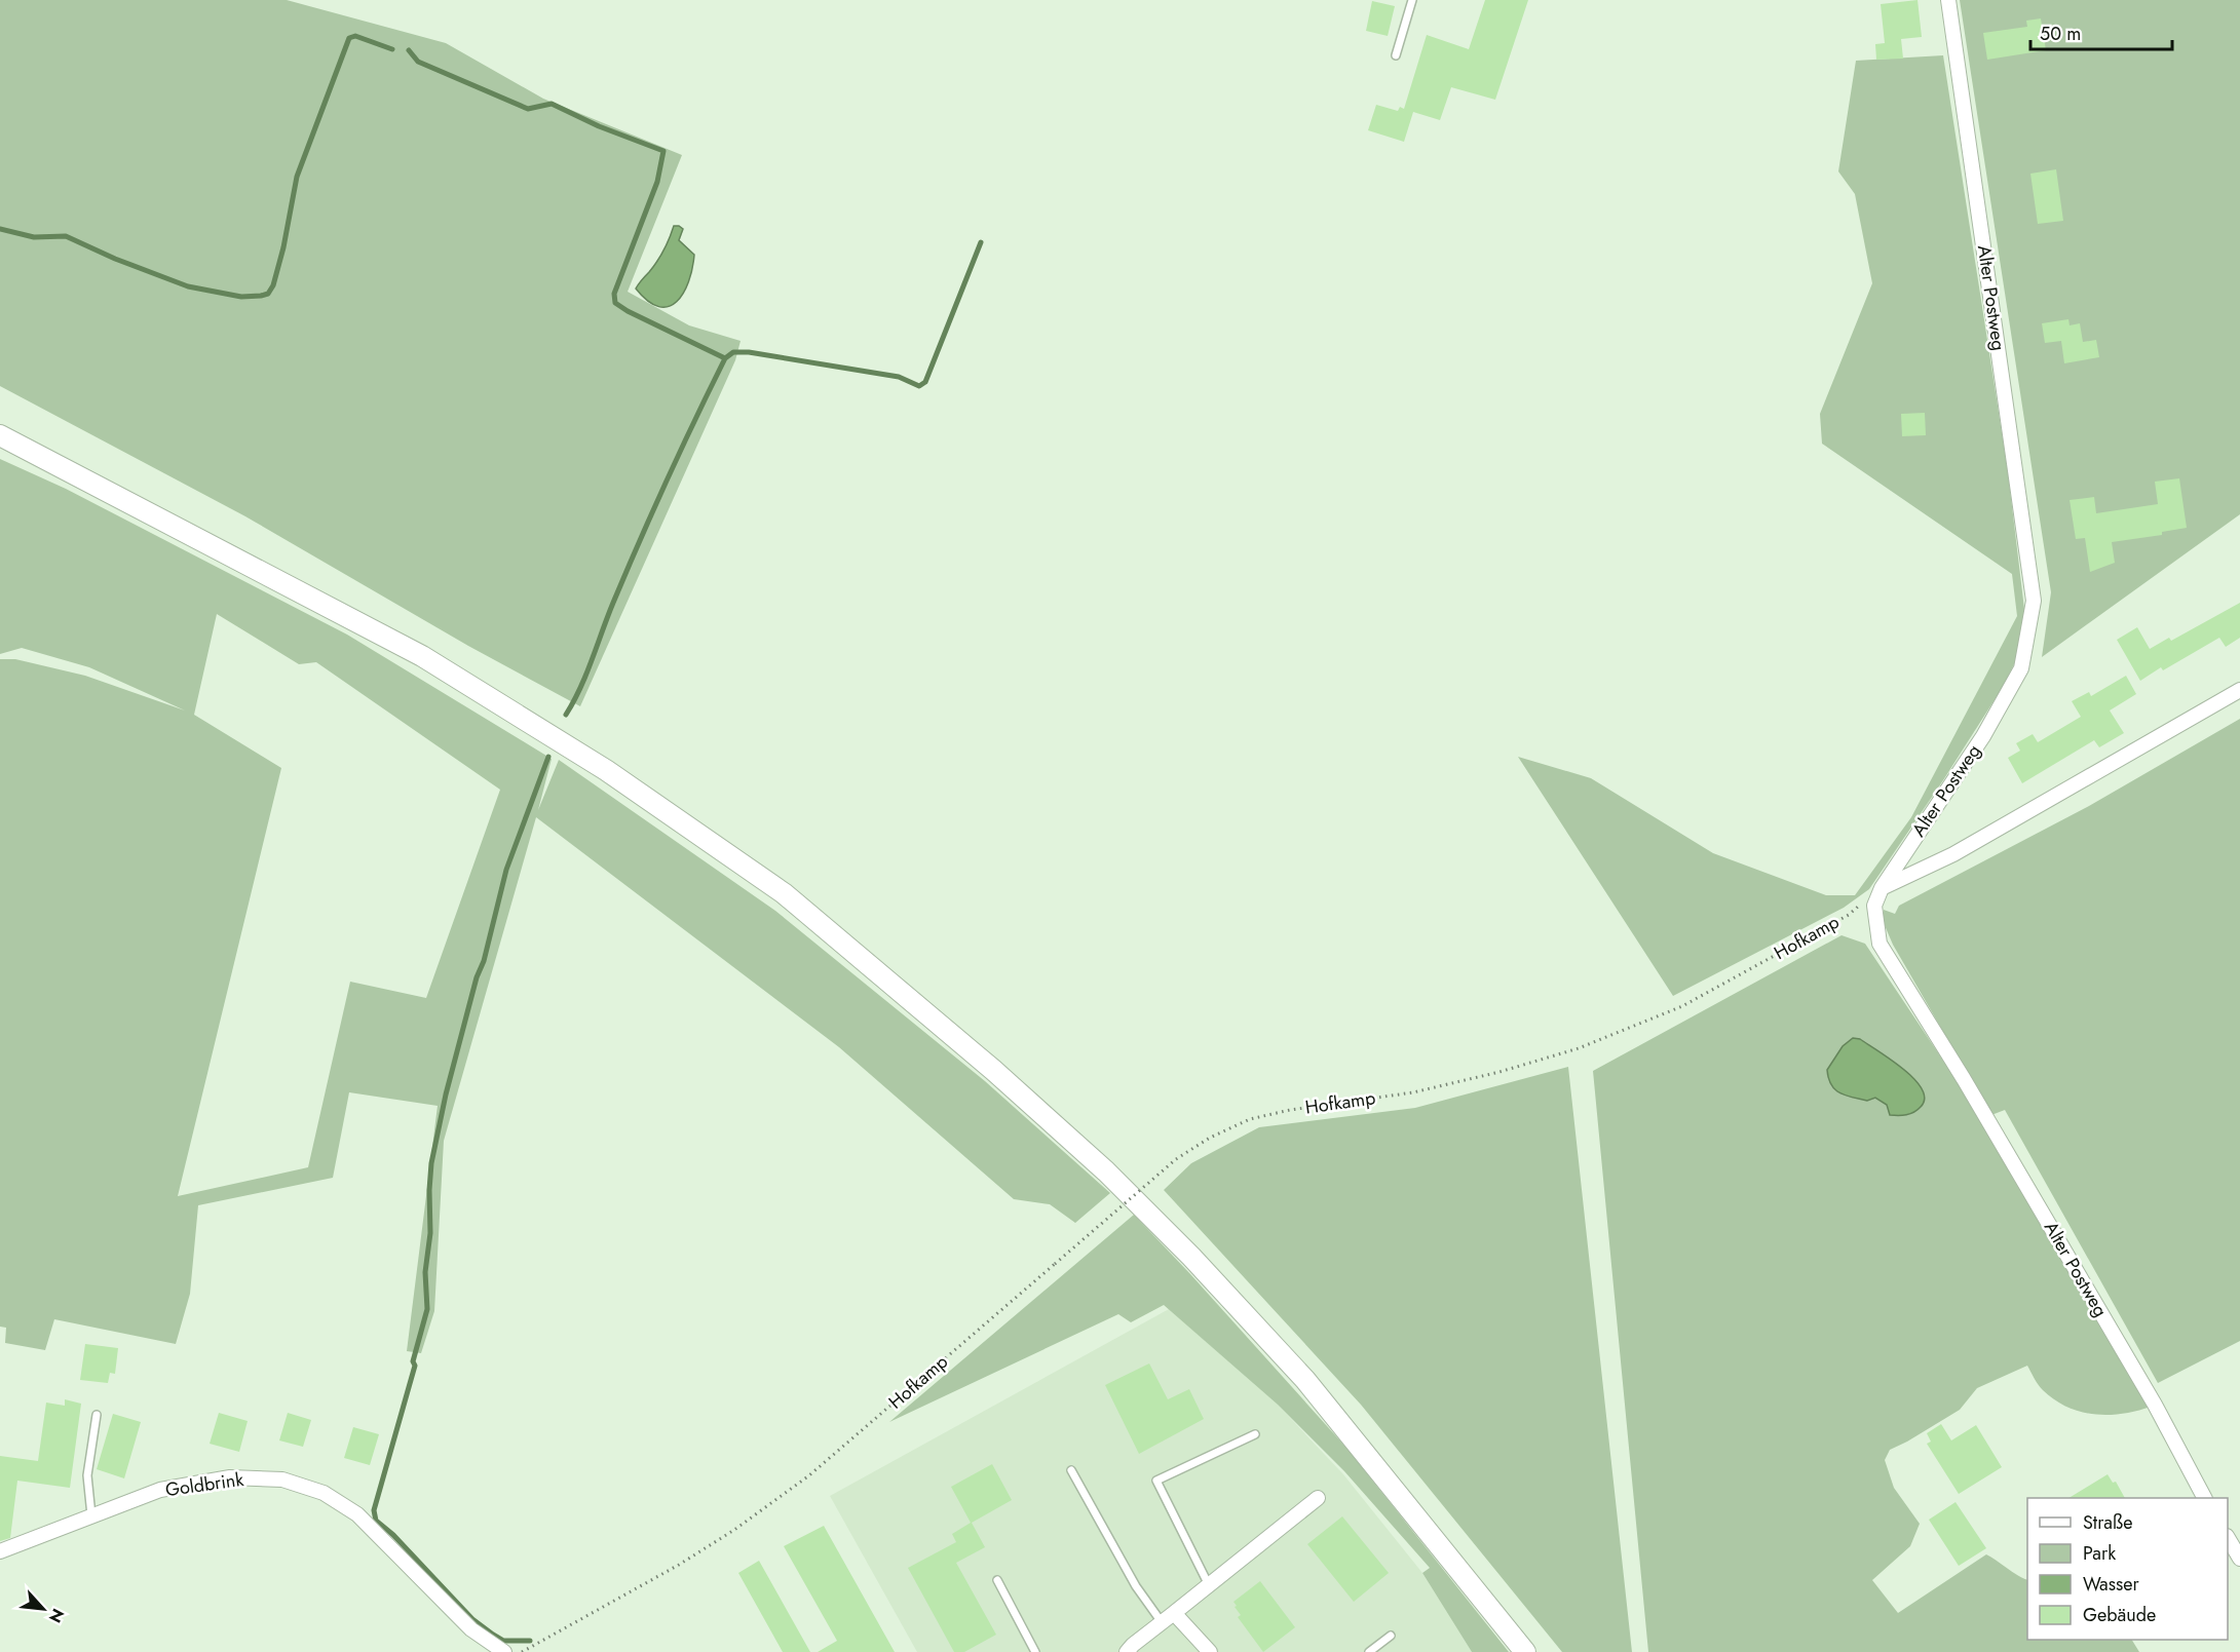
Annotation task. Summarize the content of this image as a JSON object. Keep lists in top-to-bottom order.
{
  "streets": {
    "street": ["Alter Postweg", "Goldbrink"],
    "path": ["Hofkamp"]
  },
  "crossings": [
    ["Alter Postweg", "Hofkamp"]
  ],
  "legend": [
    "Straße",
    "Park",
    "Wasser",
    "Gebäude"
  ],
  "scale_bar": "50 m",
  "north": "bottom right"
}
